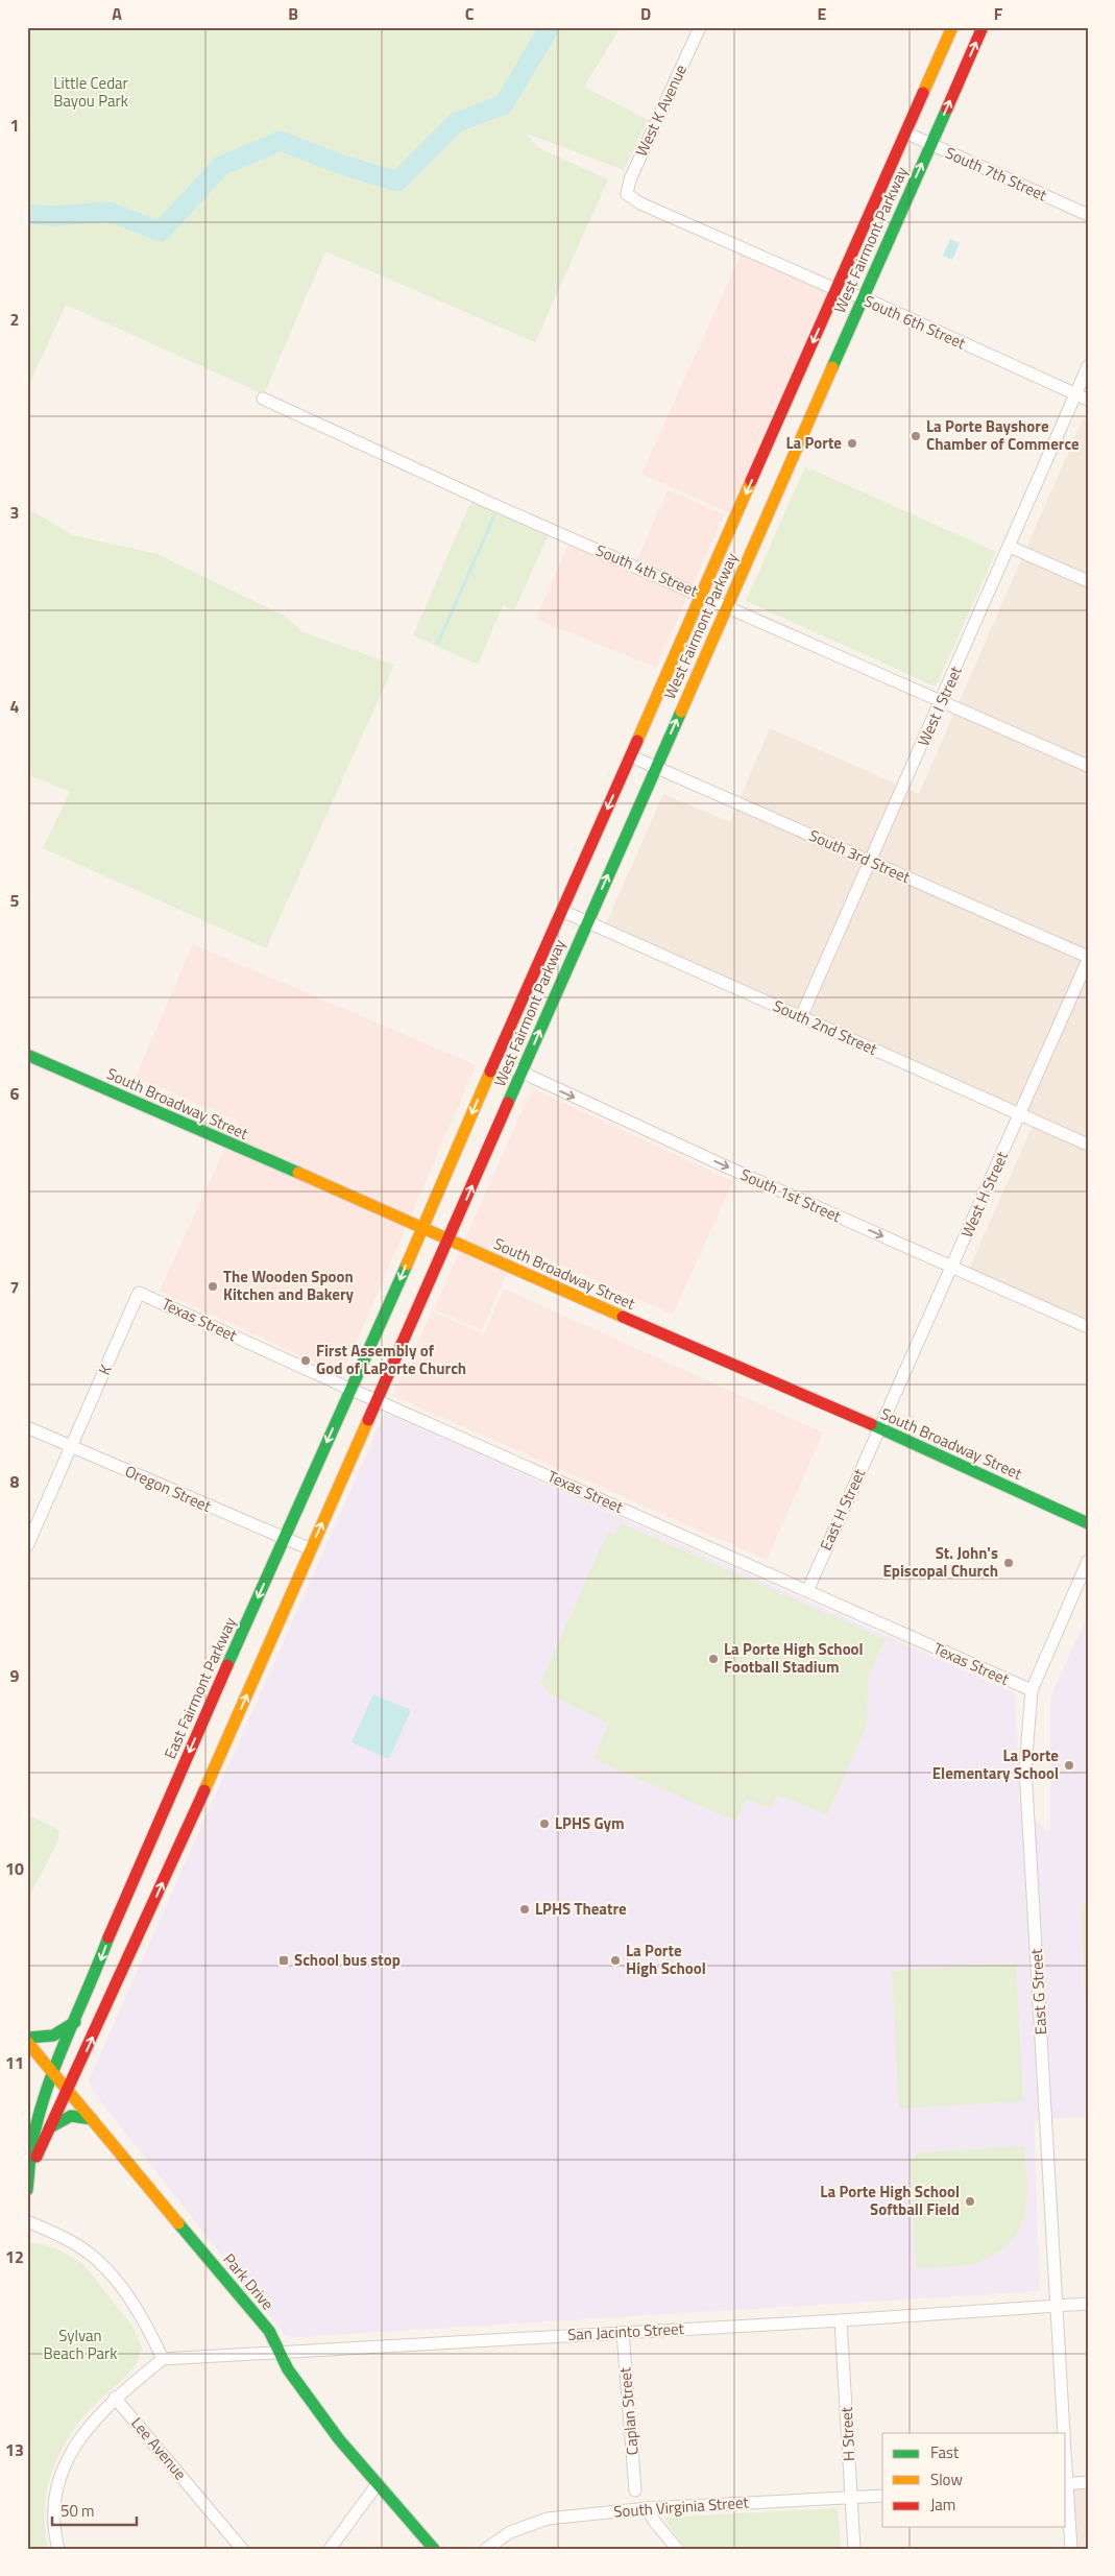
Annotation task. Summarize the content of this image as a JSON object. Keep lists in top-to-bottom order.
{
  "streets": {
    "main road": [
      "West Fairmont Parkway",
      "South Broadway Street",
      "East Fairmont Parkway",
      "Park Drive"
    ],
    "street": [
      "West K Avenue",
      "South 7th Street",
      "South 6th Street",
      "South 4th Street",
      "West I Street",
      "South 3rd Street",
      "South 2nd Street",
      "West H Street",
      "South 1st Street",
      "Texas Street",
      "K",
      "Oregon Street",
      "East H Street",
      "East G Street",
      "San Jacinto Street",
      "Caplan Street",
      "H Street",
      "Lee Avenue",
      "South Virginia Street"
    ]
  },
  "crossings": [
    ["West K Avenue", "South 6th Street"],
    ["South 7th Street", "West Fairmont Parkway"],
    ["West Fairmont Parkway", "South 6th Street"],
    ["West Fairmont Parkway", "South 4th Street"],
    ["West Fairmont Parkway", "South 3rd Street"],
    ["West Fairmont Parkway", "South 2nd Street"],
    ["West Fairmont Parkway", "South Broadway Street"],
    ["West Fairmont Parkway", "South 1st Street"],
    ["West Fairmont Parkway", "East Fairmont Parkway"],
    ["South 6th Street", "West I Street"],
    ["South 4th Street", "West I Street"],
    ["West I Street", "South 3rd Street"],
    ["West I Street", "South 2nd Street"],
    ["South 3rd Street", "West H Street"],
    ["South 2nd Street", "West H Street"],
    ["South Broadway Street", "West H Street"],
    ["South Broadway Street", "East H Street"],
    ["South Broadway Street", "East Fairmont Parkway"],
    ["West H Street", "South 1st Street"],
    ["West H Street", "East H Street"],
    ["Texas Street", "K"],
    ["Texas Street", "East H Street"],
    ["Texas Street", "East Fairmont Parkway"],
    ["Texas Street", "East G Street"],
    ["K", "Oregon Street"],
    ["Oregon Street", "East Fairmont Parkway"],
    ["East Fairmont Parkway", "Park Drive"],
    ["East G Street", "San Jacinto Street"],
    ["Park Drive", "San Jacinto Street"],
    ["San Jacinto Street", "Caplan Street"],
    ["San Jacinto Street", "H Street"],
    ["H Street", "South Virginia Street"]
  ],
  "one_way": ["South 1st Street"],
  "parks": ["Little Cedar Bayou Park", "Sylvan Beach Park"],
  "places": {
    "other": [
      "La Porte Bayshore Chamber of Commerce",
      "La Porte",
      "The Wooden Spoon Kitchen and Bakery",
      "First Assembly of God of LaPorte Church",
      "St. John's Episcopal Church",
      "La Porte High School Football Stadium",
      "La Porte Elementary School",
      "LPHS Gym",
      "LPHS Theatre",
      "La Porte High School",
      "La Porte High School Softball Field"
    ],
    "transit": ["School bus stop"]
  },
  "legend": ["Fast", "Slow", "Jam"],
  "scale_bar": "50 m",
  "grid": {
    "columns": [
      "A",
      "B",
      "C",
      "D",
      "E",
      "F"
    ],
    "rows": [
      "1",
      "2",
      "3",
      "4",
      "5",
      "6",
      "7",
      "8",
      "9",
      "10",
      "11",
      "12",
      "13"
    ]
  }
}
